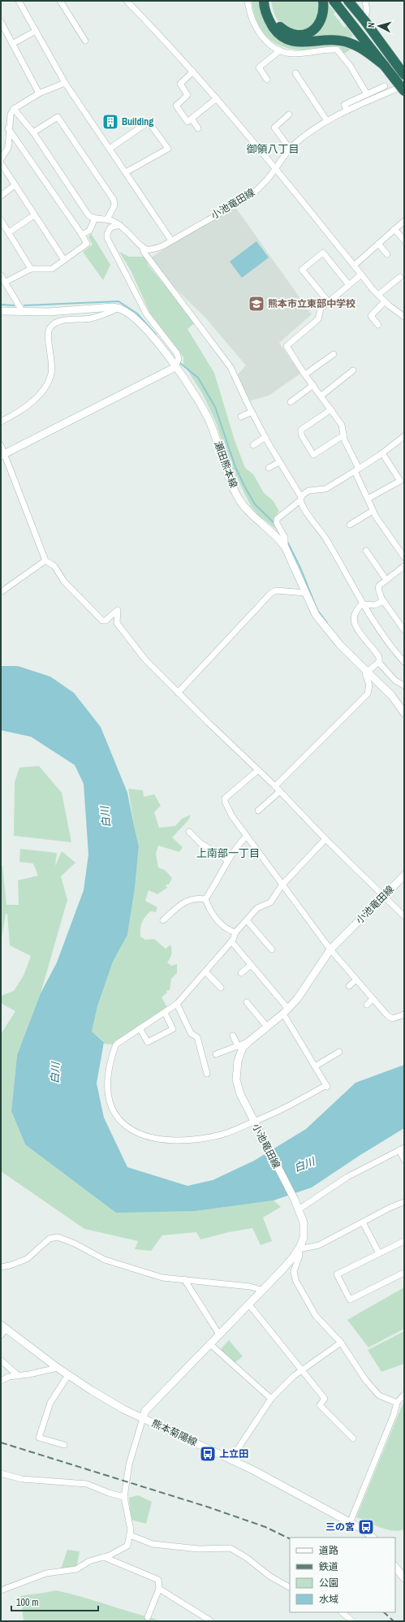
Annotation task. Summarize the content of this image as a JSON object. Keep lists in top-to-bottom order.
{
  "streets": {
    "main road": ["小池竜田線", "瀬田熊本線", "熊本菊陽線"]
  },
  "crossings": [
    ["小池竜田線", "熊本菊陽線"]
  ],
  "districts": ["御領八丁目", "上南部一丁目"],
  "water": ["白川"],
  "places": {
    "building": ["Building"],
    "school or university": ["熊本市立東部中学校"],
    "bus stop": ["上立田", "三の宮"]
  },
  "legend": [
    "道路",
    "鉄道",
    "公園",
    "水域"
  ],
  "scale_bar": "100 m",
  "north": "left"
}
